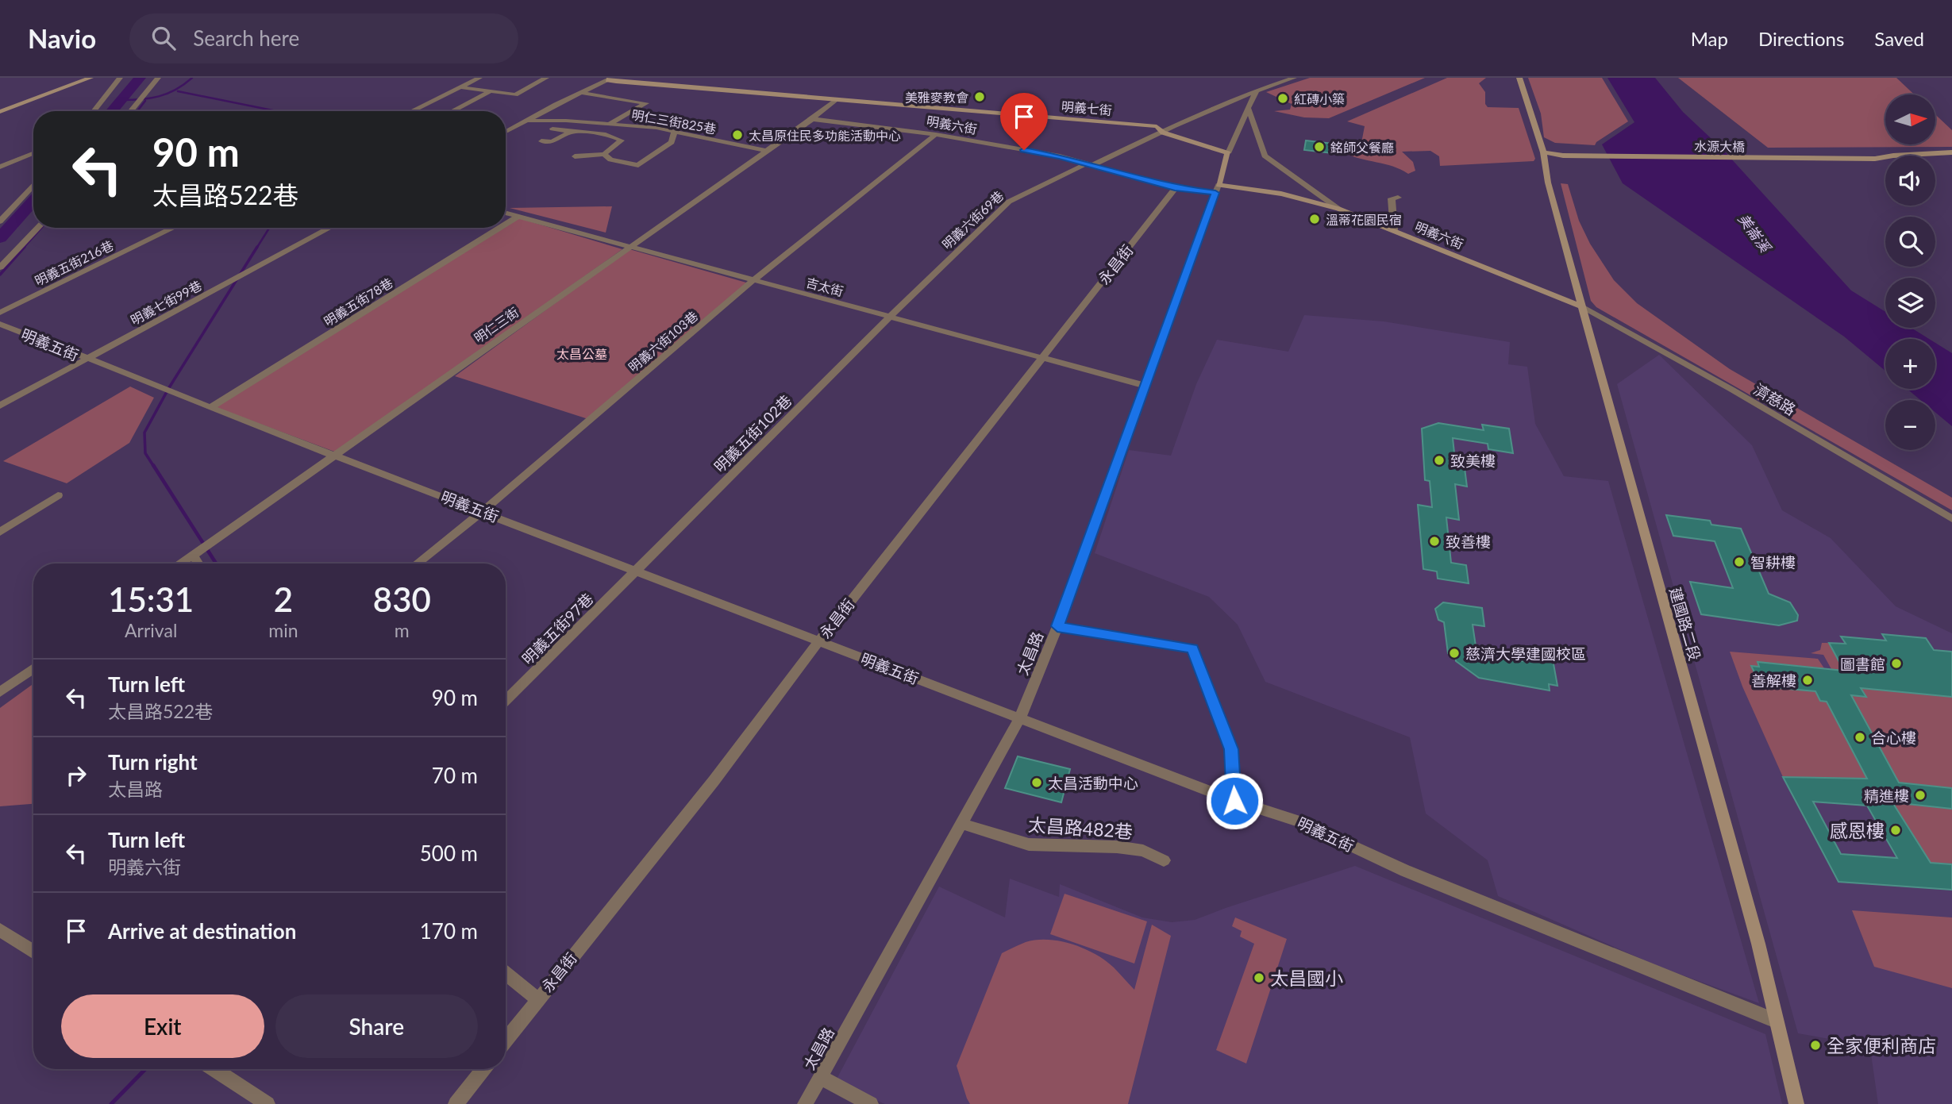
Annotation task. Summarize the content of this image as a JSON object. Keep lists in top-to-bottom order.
{
  "streets": {
    "street": [
      "明義七街",
      "明仁三街825巷",
      "明義六街",
      "水源大橋",
      "明義六街69巷",
      "明義五街216巷",
      "永昌街",
      "吉太街",
      "明義五街78巷",
      "明義七街99巷",
      "明仁三街",
      "明義六街103巷",
      "明義五街",
      "濟慈路",
      "明義五街102巷",
      "建國路二段",
      "明義五街97巷",
      "太昌路",
      "太昌路482巷"
    ]
  },
  "crossings": [
    ["明義七街", "明義六街69巷"],
    ["明義七街", "明仁三街"],
    ["明義七街", "太昌路"],
    ["明仁三街825巷", "明仁三街"],
    ["明義六街", "明義六街69巷"],
    ["明義六街", "永昌街"],
    ["明義六街", "明仁三街"],
    ["明義六街", "明義六街103巷"],
    ["明義六街", "濟慈路"],
    ["明義六街", "建國路二段"],
    ["明義六街", "太昌路"],
    ["明義六街69巷", "吉太街"],
    ["明義六街69巷", "明義五街102巷"],
    ["永昌街", "吉太街"],
    ["永昌街", "明義五街"],
    ["吉太街", "明義五街78巷"],
    ["吉太街", "明仁三街"],
    ["吉太街", "明義六街103巷"],
    ["吉太街", "明義五街102巷"],
    ["吉太街", "太昌路"],
    ["明義五街78巷", "明義五街"],
    ["明義七街99巷", "明義五街"],
    ["明仁三街", "明義五街"],
    ["明義六街103巷", "明義五街"],
    ["明義五街", "明義五街102巷"],
    ["明義五街", "建國路二段"],
    ["明義五街", "明義五街97巷"],
    ["明義五街", "太昌路"],
    ["濟慈路", "建國路二段"],
    ["明義五街102巷", "明義五街97巷"],
    ["太昌路", "太昌路482巷"]
  ],
  "water": ["美崙溪"],
  "parks": ["太昌公墓"],
  "places": [
    "美雅麥教會",
    "紅磚小築",
    "太昌原住民多功能活動中心",
    "銘師父餐廳",
    "溫蒂花園民宿",
    "致美樓",
    "致善樓",
    "智耕樓",
    "慈濟大學建國校區",
    "圖書館",
    "善解樓",
    "合心樓",
    "太昌活動中心",
    "精進樓",
    "感恩樓",
    "太昌國小",
    "全家便利商店"
  ],
  "north": "right",
  "page": {
    "header": "Navio",
    "search": "Search here",
    "nav": ["Map", "Directions", "Saved"],
    "map_buttons": ["+", "−"],
    "turn": ["90 m", "太昌路522巷"],
    "eta": [
      "15:31",
      "Arrival",
      "2",
      "min",
      "830",
      "m"
    ],
    "list": [
      {
        "name": "Turn left",
        "note": "太昌路522巷",
        "value": "90 m"
      },
      {
        "name": "Turn right",
        "note": "太昌路",
        "value": "70 m"
      },
      {
        "name": "Turn left",
        "note": "明義六街",
        "value": "500 m"
      },
      {
        "name": "Arrive at destination",
        "value": "170 m"
      }
    ],
    "buttons": ["Exit", "Share"]
  }
}
